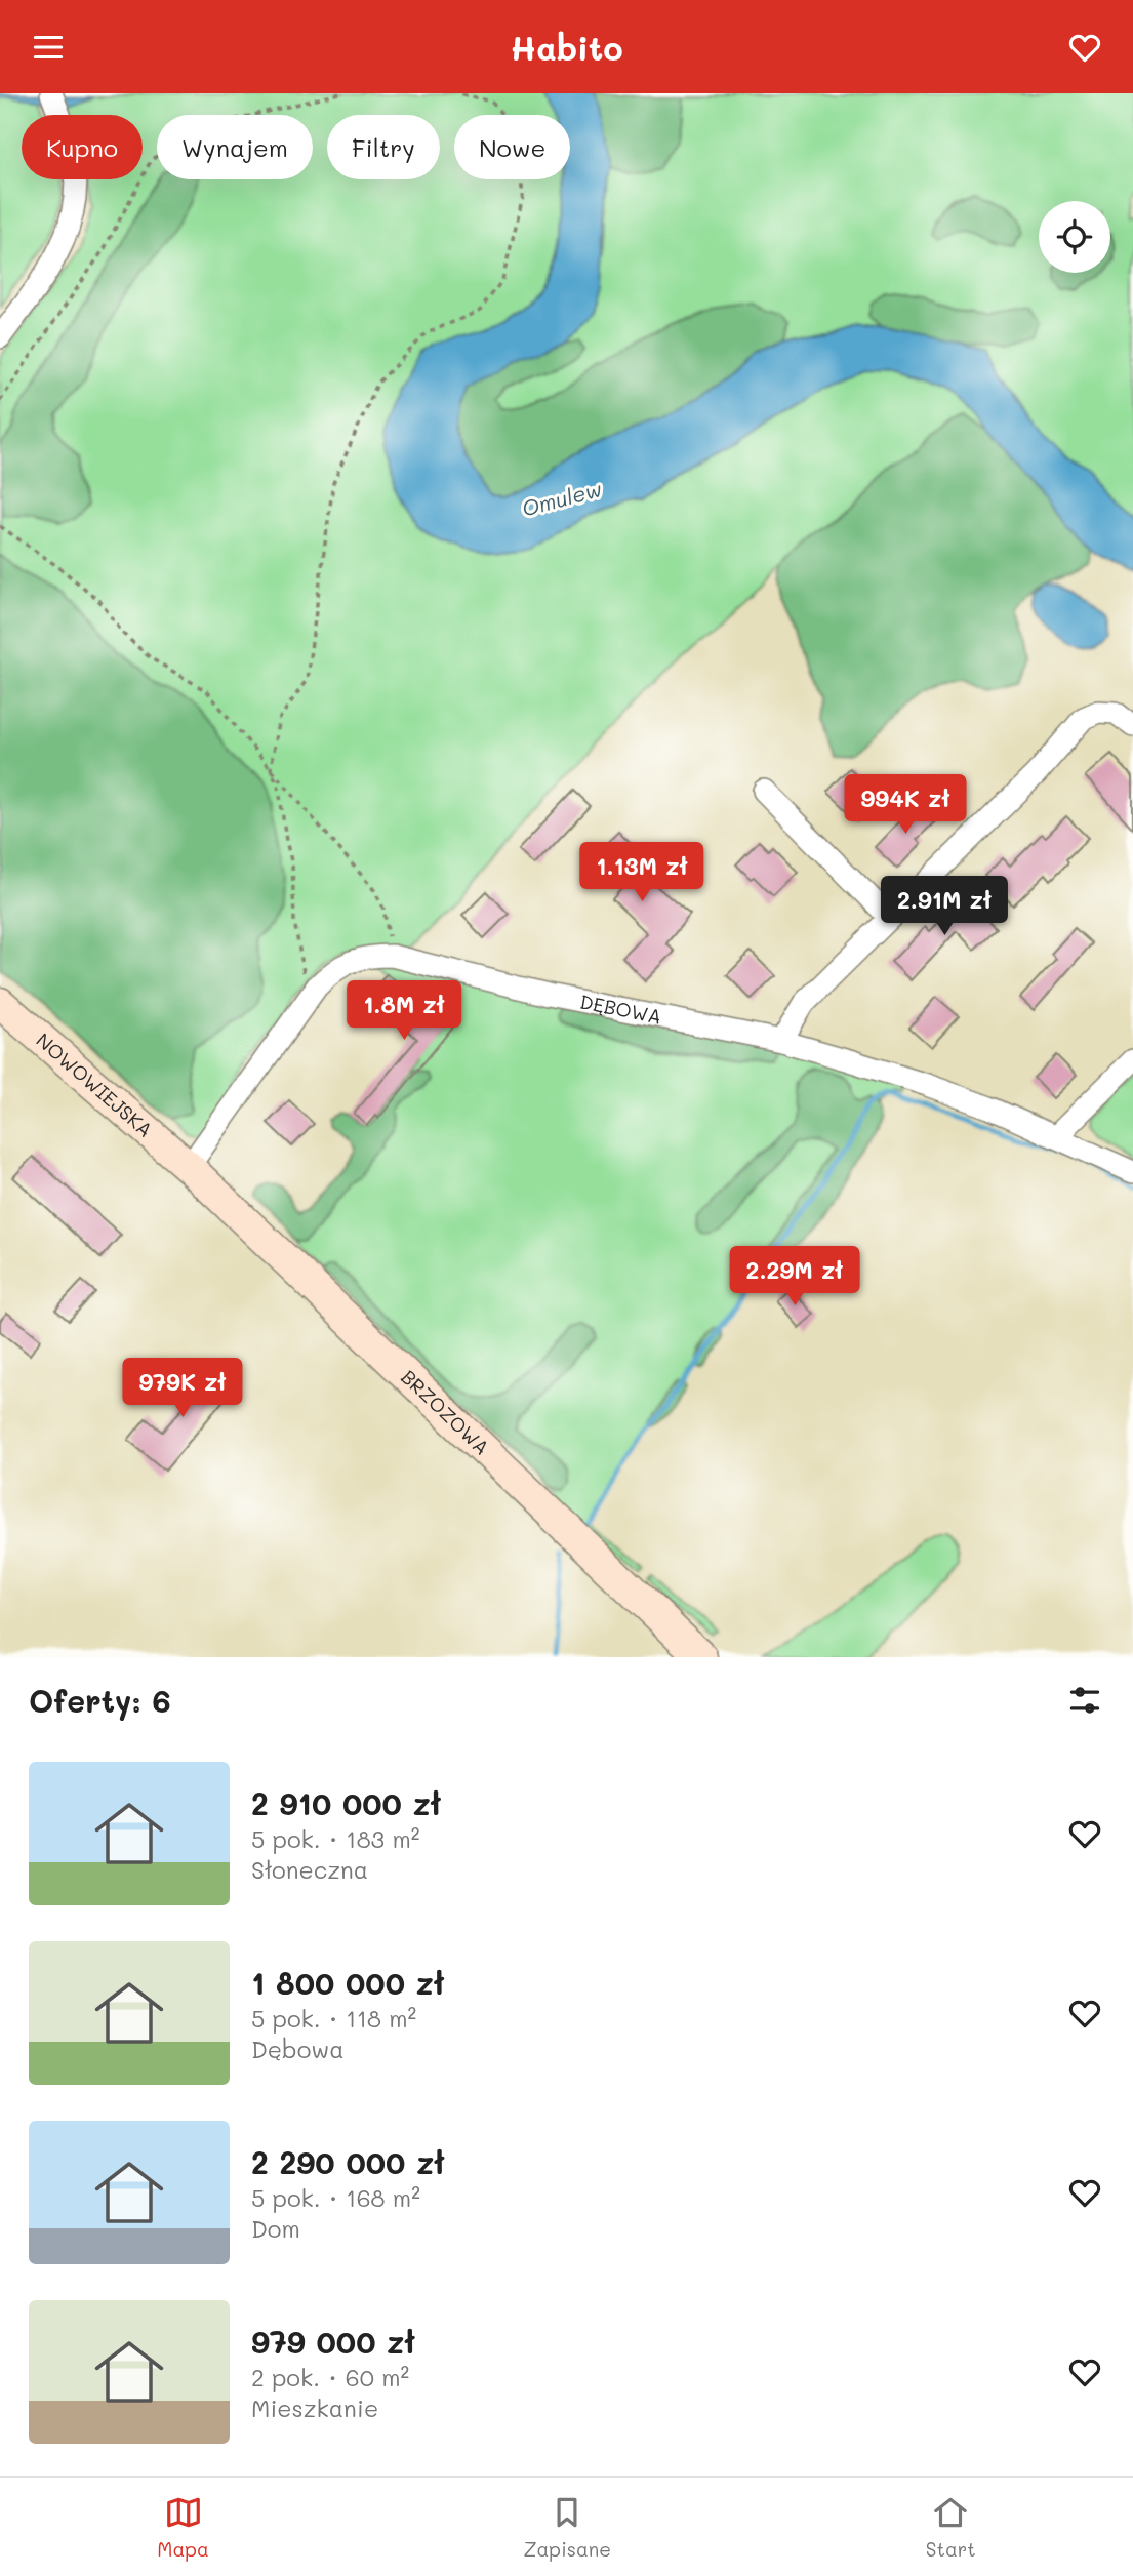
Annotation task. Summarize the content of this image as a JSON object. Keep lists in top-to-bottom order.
{
  "streets": {
    "main road": ["NOWOWIEJSKA", "BRZOZOWA"],
    "street": ["DĘBOWA"]
  },
  "crossings": [
    ["DĘBOWA", "NOWOWIEJSKA"],
    ["DĘBOWA", "BRZOZOWA"],
    ["NOWOWIEJSKA", "BRZOZOWA"]
  ],
  "water": ["Omulew"],
  "page": {
    "header": "Habito",
    "chip": [
      "Kupno",
      "Wynajem",
      "Filtry",
      "Nowe"
    ],
    "price": [
      "994K zł",
      "1.13M zł",
      "2.91M zł",
      "1.8M zł",
      "2.29M zł",
      "979K zł"
    ],
    "heading": "Oferty: 6",
    "list": [
      {
        "name": "2 910 000 zł",
        "note": "5 pok. · 183 m² · Słoneczna"
      },
      {
        "name": "1 800 000 zł",
        "note": "5 pok. · 118 m² · Dębowa"
      },
      {
        "name": "2 290 000 zł",
        "note": "5 pok. · 168 m² · Dom"
      },
      {
        "name": "979 000 zł",
        "note": "2 pok. · 60 m² · Mieszkanie"
      }
    ],
    "tabs": ["Mapa", "Zapisane", "Start"]
  }
}
